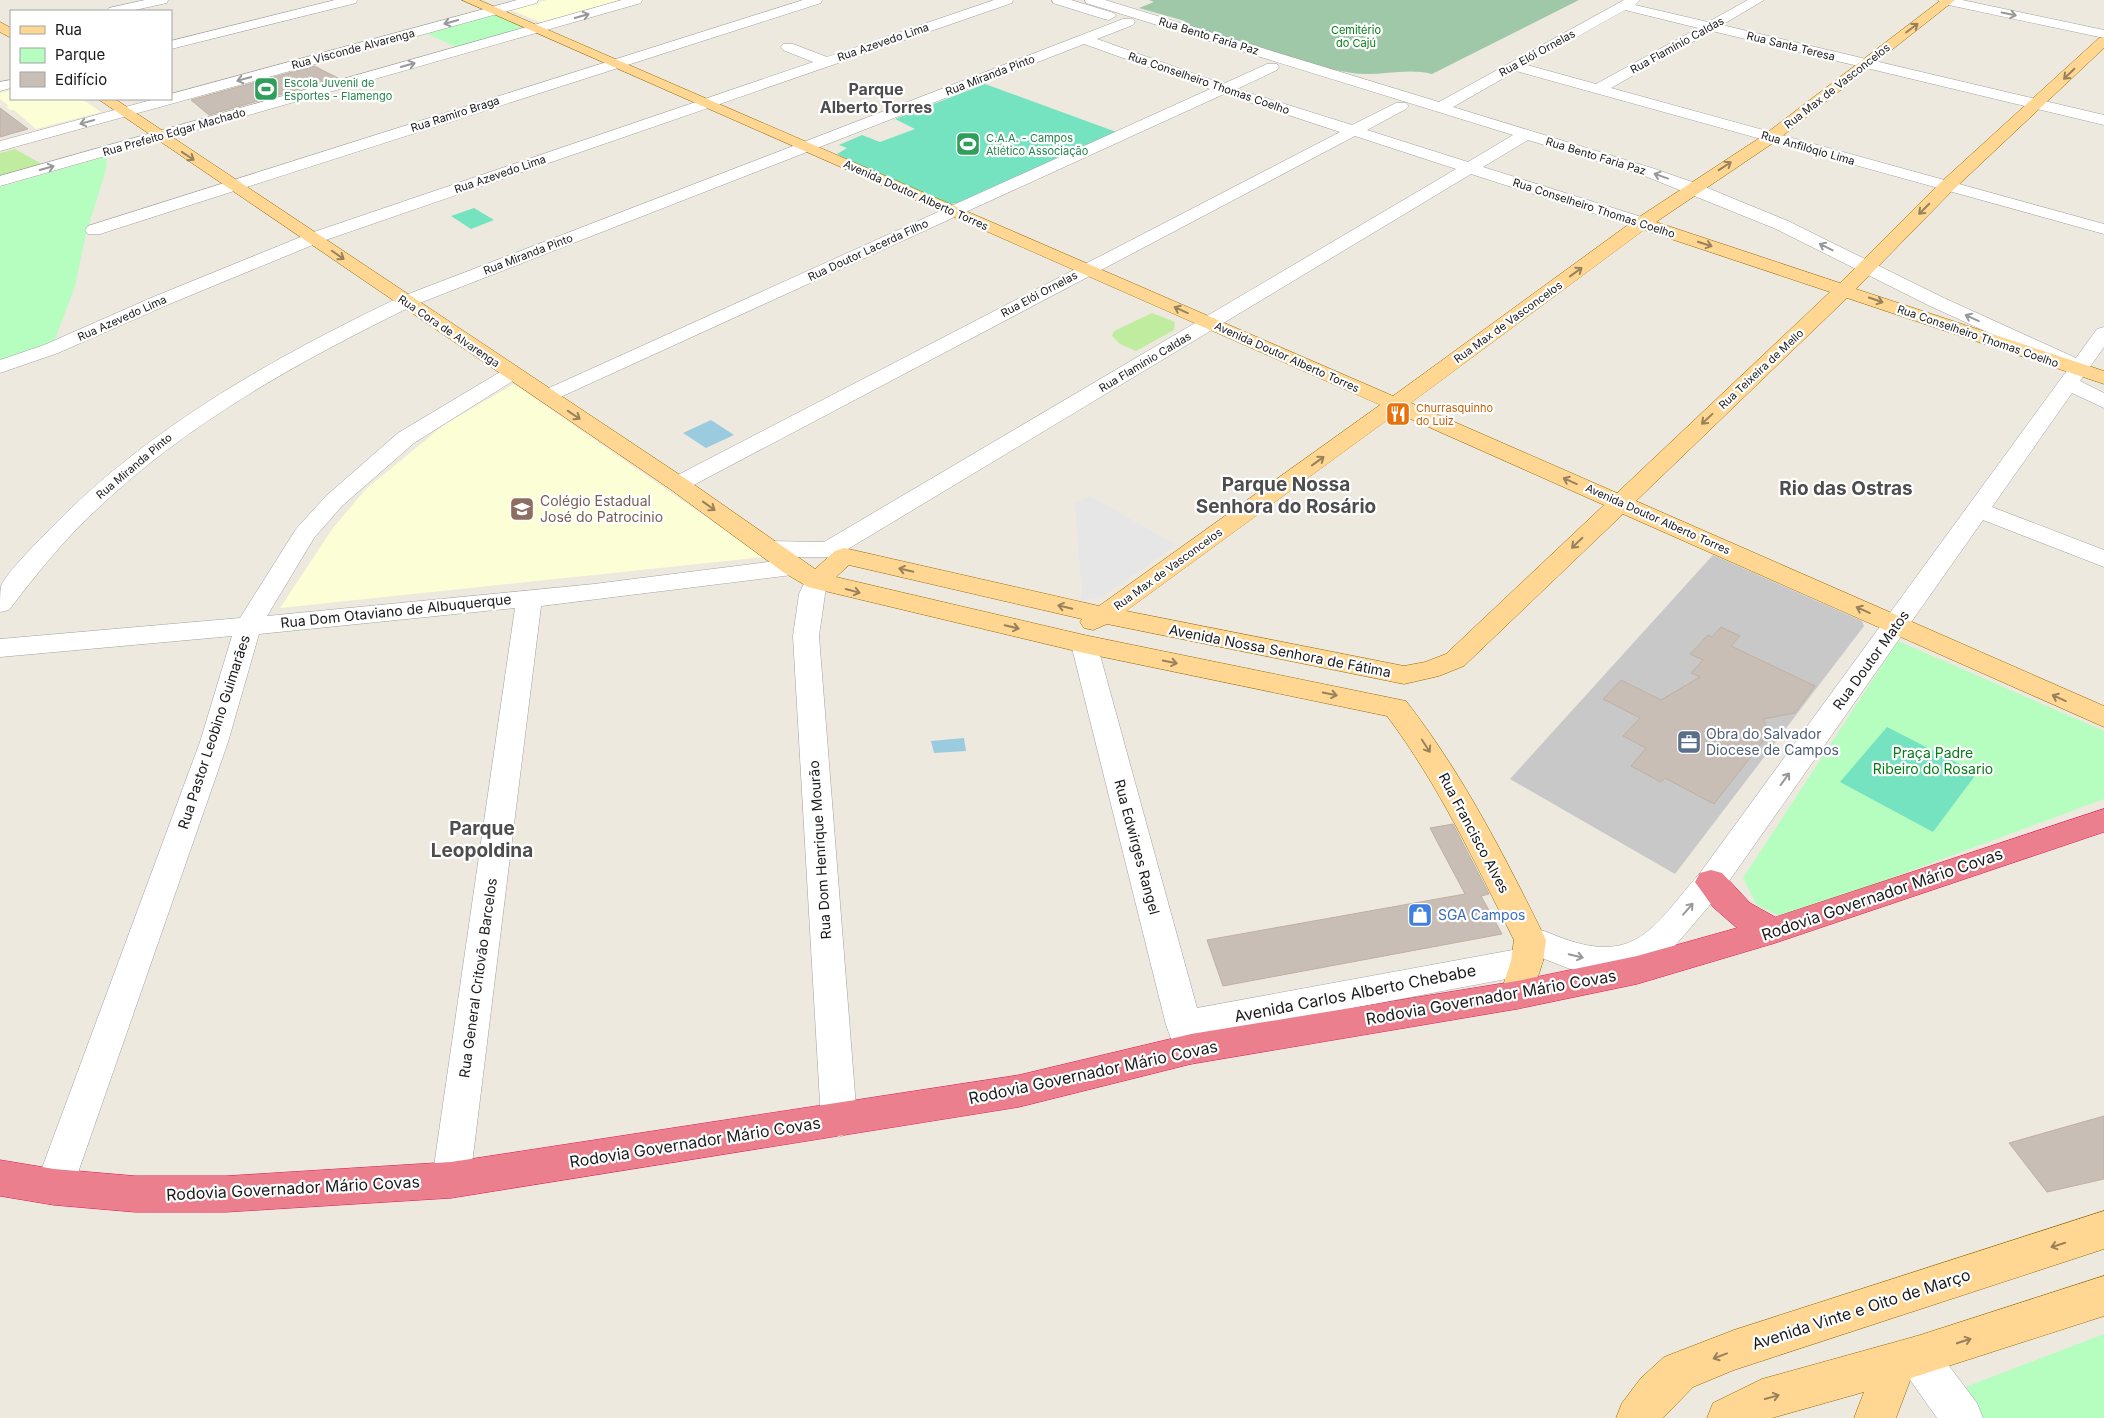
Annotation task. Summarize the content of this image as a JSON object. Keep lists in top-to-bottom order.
{
  "streets": {
    "highway": ["Rodovia Governador Mário Covas"],
    "main road": [
      "Rua Conselheiro Thomas Coelho",
      "Rua Max de Vasconcelos",
      "Avenida Doutor Alberto Torres",
      "Rua Cora de Alvarenga",
      "Rua Teixeira de Mello",
      "Avenida Nossa Senhora de Fátima",
      "Rua Francisco Alves",
      "Avenida Vinte e Oito de Março"
    ],
    "street": [
      "Rua Bento Faria Paz",
      "Rua Azevedo Lima",
      "Rua Flamínio Caldas",
      "Rua Santa Teresa",
      "Rua Visconde Alvarenga",
      "Rua Elói Ornelas",
      "Rua Miranda Pinto",
      "Rua Ramiro Braga",
      "Rua Prefeito Edgar Machado",
      "Rua Anfilóqio Lima",
      "Rua Doutor Lacerda Filho",
      "Rua Dom Otaviano de Albuquerque",
      "Rua Doutor Matos",
      "Rua Pastor Leobino Guimarães",
      "Rua Edwirges Rangel",
      "Rua Dom Henrique Mourão",
      "Rua General Critovão Barcelos",
      "Avenida Carlos Alberto Chebabe"
    ]
  },
  "crossings": [
    ["Rua Bento Faria Paz", "Rua Flamínio Caldas"],
    ["Rua Bento Faria Paz", "Rua Elói Ornelas"],
    ["Rua Bento Faria Paz", "Rua Miranda Pinto"],
    ["Rua Bento Faria Paz", "Rua Conselheiro Thomas Coelho"],
    ["Rua Bento Faria Paz", "Rua Max de Vasconcelos"],
    ["Rua Bento Faria Paz", "Rua Doutor Lacerda Filho"],
    ["Rua Bento Faria Paz", "Rua Teixeira de Mello"],
    ["Rua Bento Faria Paz", "Rua Doutor Matos"],
    ["Rua Azevedo Lima", "Avenida Doutor Alberto Torres"],
    ["Rua Azevedo Lima", "Rua Cora de Alvarenga"],
    ["Rua Flamínio Caldas", "Rua Santa Teresa"],
    ["Rua Flamínio Caldas", "Rua Conselheiro Thomas Coelho"],
    ["Rua Flamínio Caldas", "Rua Anfilóqio Lima"],
    ["Rua Flamínio Caldas", "Avenida Doutor Alberto Torres"],
    ["Rua Flamínio Caldas", "Avenida Nossa Senhora de Fátima"],
    ["Rua Santa Teresa", "Rua Elói Ornelas"],
    ["Rua Santa Teresa", "Rua Max de Vasconcelos"],
    ["Rua Santa Teresa", "Rua Teixeira de Mello"],
    ["Rua Visconde Alvarenga", "Avenida Doutor Alberto Torres"],
    ["Rua Visconde Alvarenga", "Rua Cora de Alvarenga"],
    ["Rua Elói Ornelas", "Rua Conselheiro Thomas Coelho"],
    ["Rua Elói Ornelas", "Rua Anfilóqio Lima"],
    ["Rua Elói Ornelas", "Avenida Doutor Alberto Torres"],
    ["Rua Elói Ornelas", "Rua Cora de Alvarenga"],
    ["Rua Miranda Pinto", "Rua Conselheiro Thomas Coelho"],
    ["Rua Miranda Pinto", "Avenida Doutor Alberto Torres"],
    ["Rua Miranda Pinto", "Rua Cora de Alvarenga"],
    ["Rua Conselheiro Thomas Coelho", "Rua Max de Vasconcelos"],
    ["Rua Conselheiro Thomas Coelho", "Rua Doutor Lacerda Filho"],
    ["Rua Conselheiro Thomas Coelho", "Rua Teixeira de Mello"],
    ["Rua Conselheiro Thomas Coelho", "Rua Doutor Matos"],
    ["Rua Max de Vasconcelos", "Rua Anfilóqio Lima"],
    ["Rua Max de Vasconcelos", "Avenida Doutor Alberto Torres"],
    ["Rua Max de Vasconcelos", "Avenida Nossa Senhora de Fátima"],
    ["Rua Max de Vasconcelos", "Rua Edwirges Rangel"],
    ["Rua Ramiro Braga", "Avenida Doutor Alberto Torres"],
    ["Rua Ramiro Braga", "Rua Cora de Alvarenga"],
    ["Rua Prefeito Edgar Machado", "Avenida Doutor Alberto Torres"],
    ["Rua Prefeito Edgar Machado", "Rua Cora de Alvarenga"],
    ["Rua Anfilóqio Lima", "Rua Teixeira de Mello"],
    ["Avenida Doutor Alberto Torres", "Rua Doutor Lacerda Filho"],
    ["Avenida Doutor Alberto Torres", "Rua Teixeira de Mello"],
    ["Avenida Doutor Alberto Torres", "Rua Doutor Matos"],
    ["Rua Doutor Lacerda Filho", "Rua Cora de Alvarenga"],
    ["Rua Cora de Alvarenga", "Rua Dom Otaviano de Albuquerque"],
    ["Rua Cora de Alvarenga", "Rua Pastor Leobino Guimarães"],
    ["Rua Teixeira de Mello", "Avenida Nossa Senhora de Fátima"],
    ["Rua Dom Otaviano de Albuquerque", "Rua Pastor Leobino Guimarães"],
    ["Rua Dom Otaviano de Albuquerque", "Rua General Critovão Barcelos"],
    ["Avenida Nossa Senhora de Fátima", "Rua Francisco Alves"],
    ["Rua Doutor Matos", "Rua Francisco Alves"],
    ["Rua Doutor Matos", "Avenida Carlos Alberto Chebabe"],
    ["Rua Pastor Leobino Guimarães", "Rodovia Governador Mário Covas"],
    ["Rua Francisco Alves", "Avenida Carlos Alberto Chebabe"],
    ["Rua Edwirges Rangel", "Rodovia Governador Mário Covas"],
    ["Rua Edwirges Rangel", "Avenida Carlos Alberto Chebabe"],
    ["Rua Dom Henrique Mourão", "Rodovia Governador Mário Covas"],
    ["Rodovia Governador Mário Covas", "Rua General Critovão Barcelos"],
    ["Rodovia Governador Mário Covas", "Avenida Carlos Alberto Chebabe"]
  ],
  "one_way": [
    "Rua Bento Faria Paz",
    "Rua Conselheiro Thomas Coelho",
    "Rua Max de Vasconcelos",
    "Avenida Doutor Alberto Torres",
    "Rua Cora de Alvarenga",
    "Rua Teixeira de Mello",
    "Rua Doutor Matos",
    "Rua Francisco Alves"
  ],
  "districts": [
    "Parque Alberto Torres",
    "Parque Nossa Senhora do Rosário",
    "Rio das Ostras",
    "Parque Leopoldina"
  ],
  "parks": ["Cemitério do Cajú", "Praça Padre Ribeiro do Rosario"],
  "places": {
    "sports": ["Escola Juvenil de Esportes - Flamengo", "C.A.A. - Campos Atlético Associação"],
    "restaurant": ["Churrasquinho do Luiz"],
    "school or university": ["Colégio Estadual José do Patrocinio"],
    "office": ["Obra do Salvador Diocese de Campos"],
    "shop": ["SGA Campos"]
  },
  "legend": ["Rua", "Parque", "Edifício"]
}
